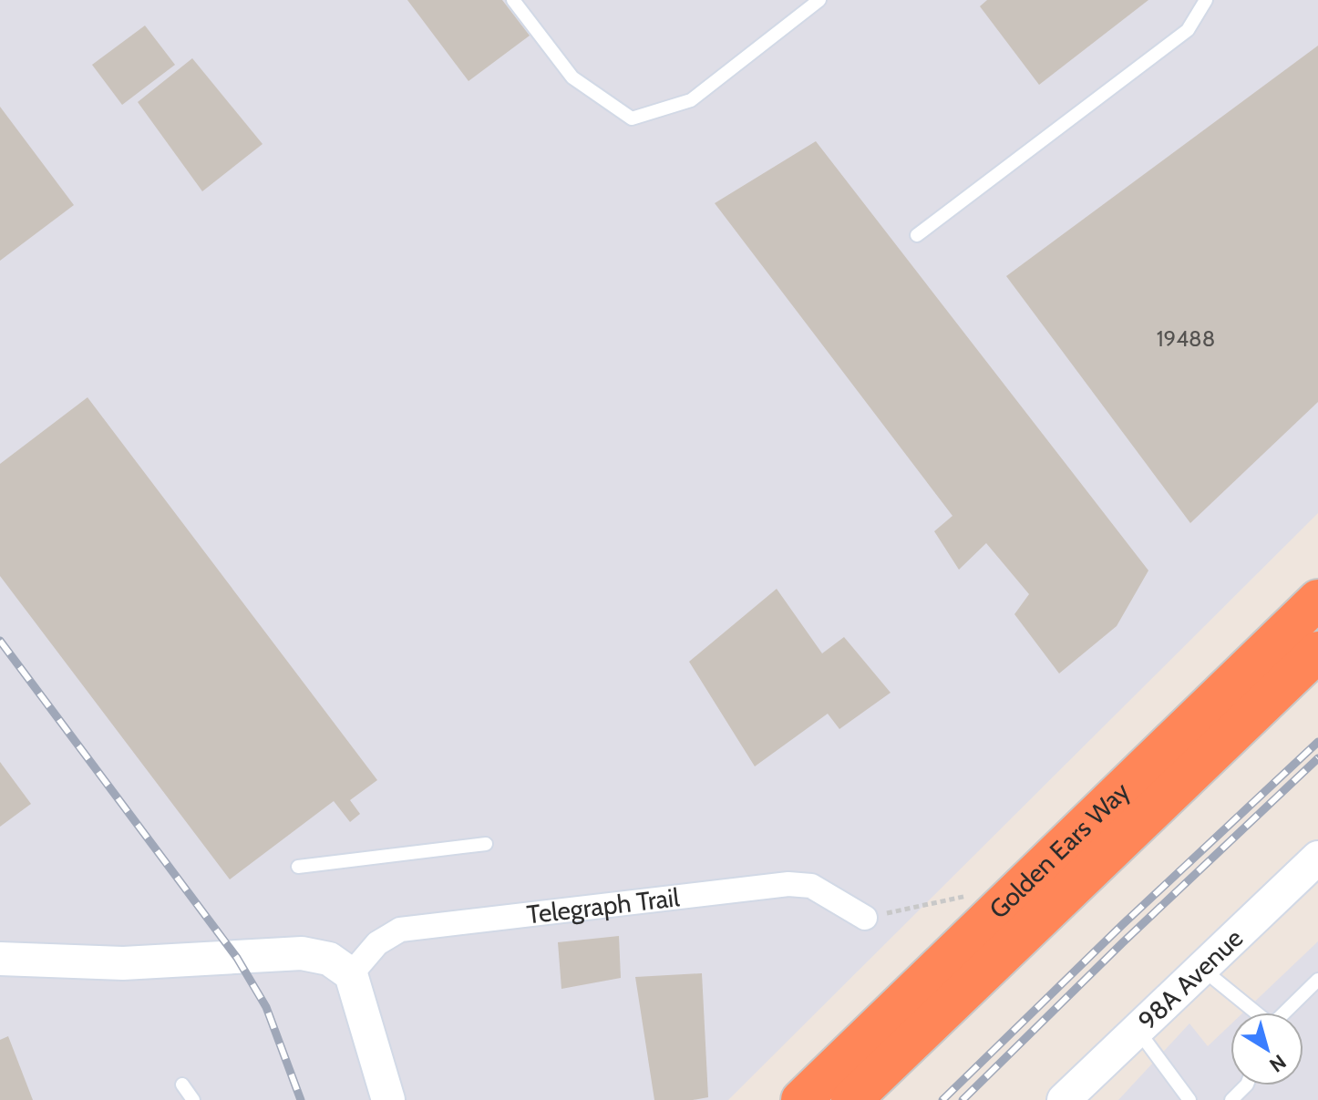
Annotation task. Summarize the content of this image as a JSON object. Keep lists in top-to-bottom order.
{
  "streets": {
    "highway": ["Golden Ears Way"],
    "street": ["Telegraph Trail", "98A Avenue"]
  },
  "house_numbers": ["19488"],
  "north": "bottom right"
}
